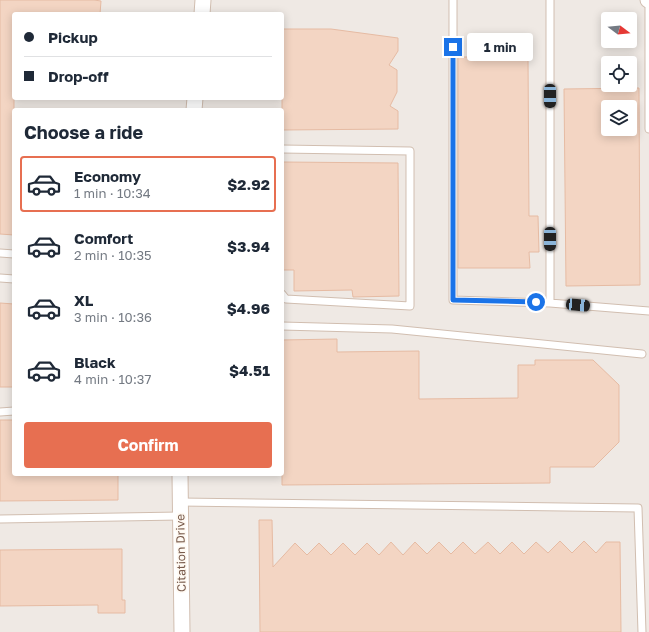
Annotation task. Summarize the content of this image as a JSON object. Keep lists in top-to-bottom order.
{
  "streets": {
    "street": ["Citation Drive"]
  },
  "north": "right",
  "page": {
    "banner": ["Pickup", "Drop-off"],
    "bubble": "1 min",
    "heading": "Choose a ride",
    "list": [
      {
        "name": "Economy",
        "note": "1 min · 10:34",
        "value": "$2.92"
      },
      {
        "name": "Comfort",
        "note": "2 min · 10:35",
        "value": "$3.94"
      },
      {
        "name": "XL",
        "note": "3 min · 10:36",
        "value": "$4.96"
      },
      {
        "name": "Black",
        "note": "4 min · 10:37",
        "value": "$4.51"
      }
    ],
    "buttons": "Confirm"
  }
}
